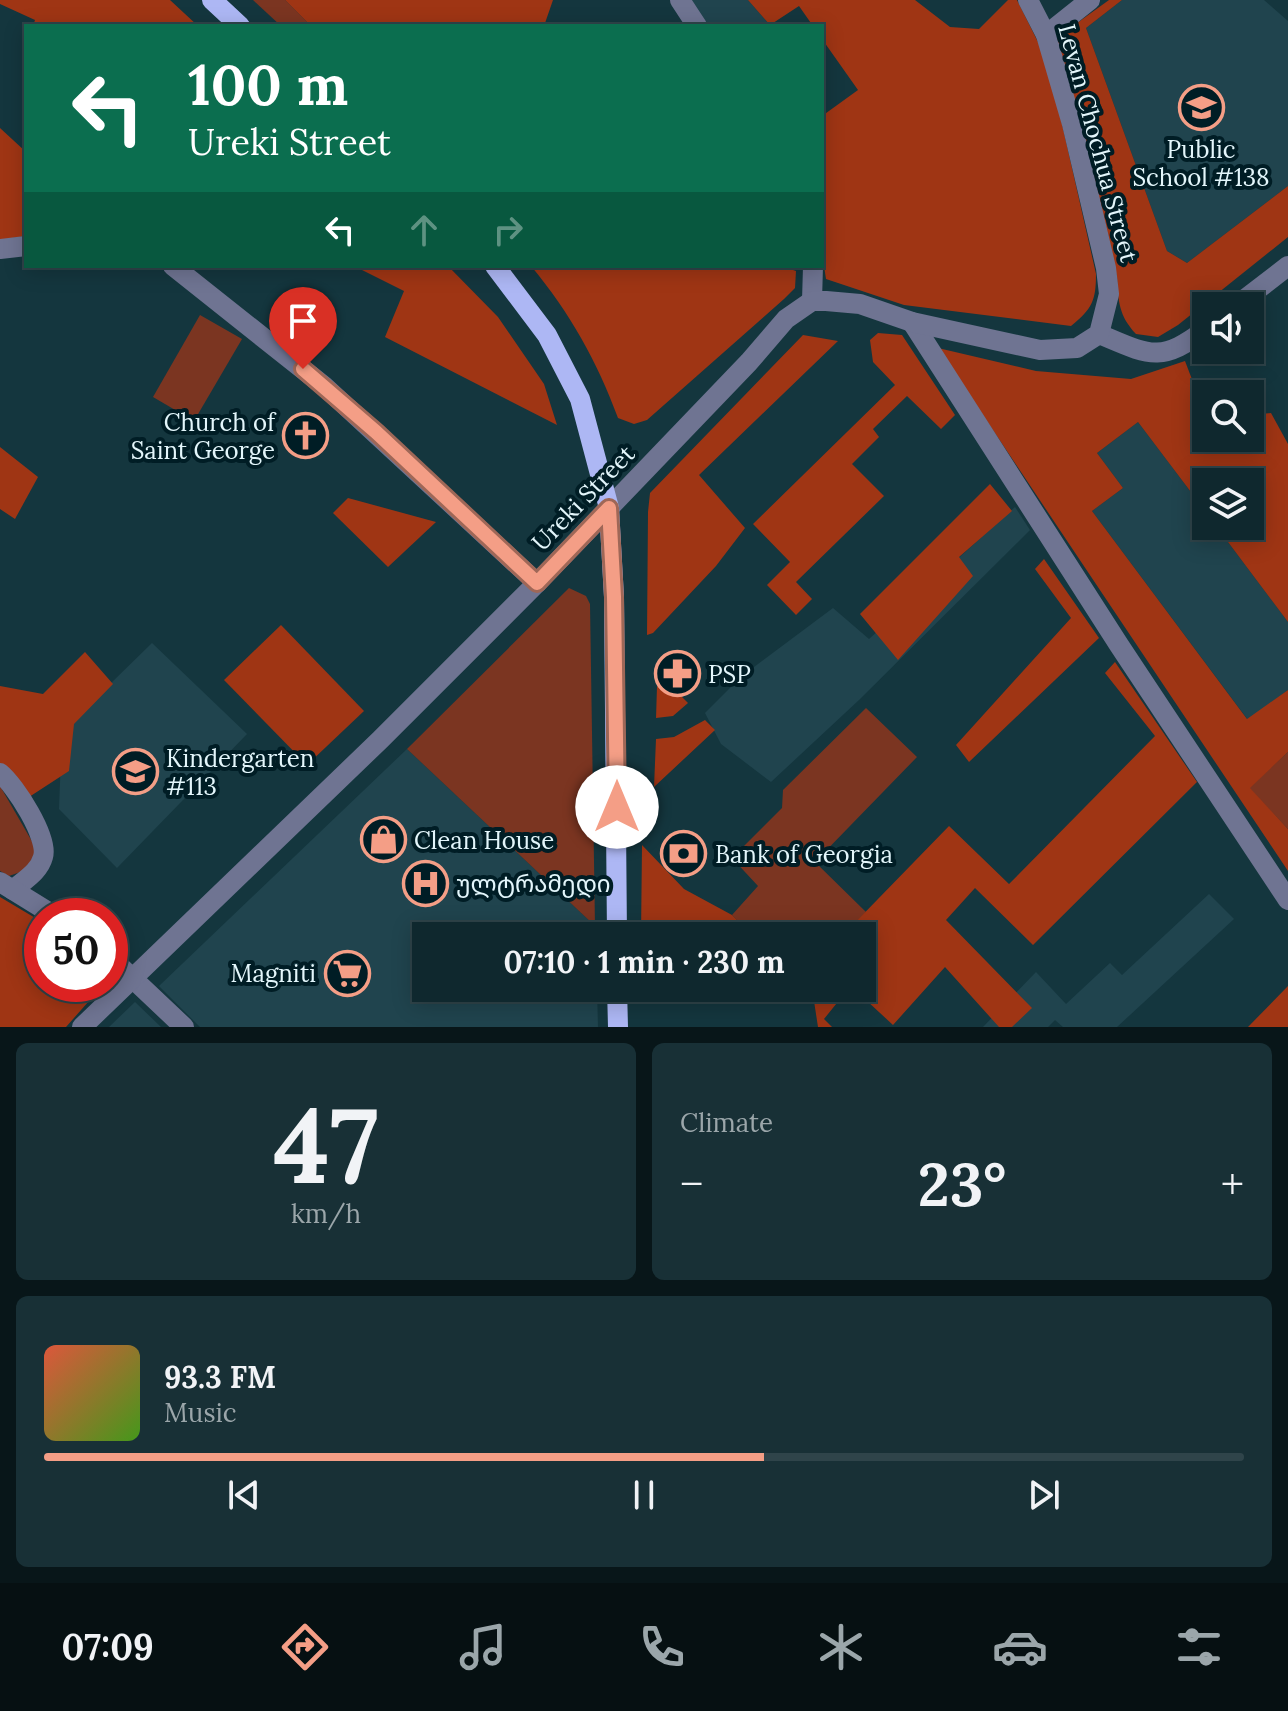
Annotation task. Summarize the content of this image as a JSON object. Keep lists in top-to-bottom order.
{
  "streets": {
    "street": ["Levan Chochua Street", "Ureki Street"]
  },
  "places": {
    "school or university": ["Public School #138", "Kindergarten #113"],
    "church": ["Church of Saint George"],
    "pharmacy": ["PSP"],
    "shop": ["Clean House"],
    "bank": ["Bank of Georgia"],
    "hospital": ["ულტრამედი"],
    "supermarket": ["Magniti"]
  },
  "page": {
    "turn": ["100 m", "Ureki Street"],
    "limit": "50",
    "trip": "07:10 · 1 min · 230 m",
    "tile": [
      ["47", "km/h"],
      "Climate"
    ],
    "heat": ["−", "23°", "+"],
    "song": ["93.3 FM", "Music"],
    "tabs": "07:09"
  }
}
